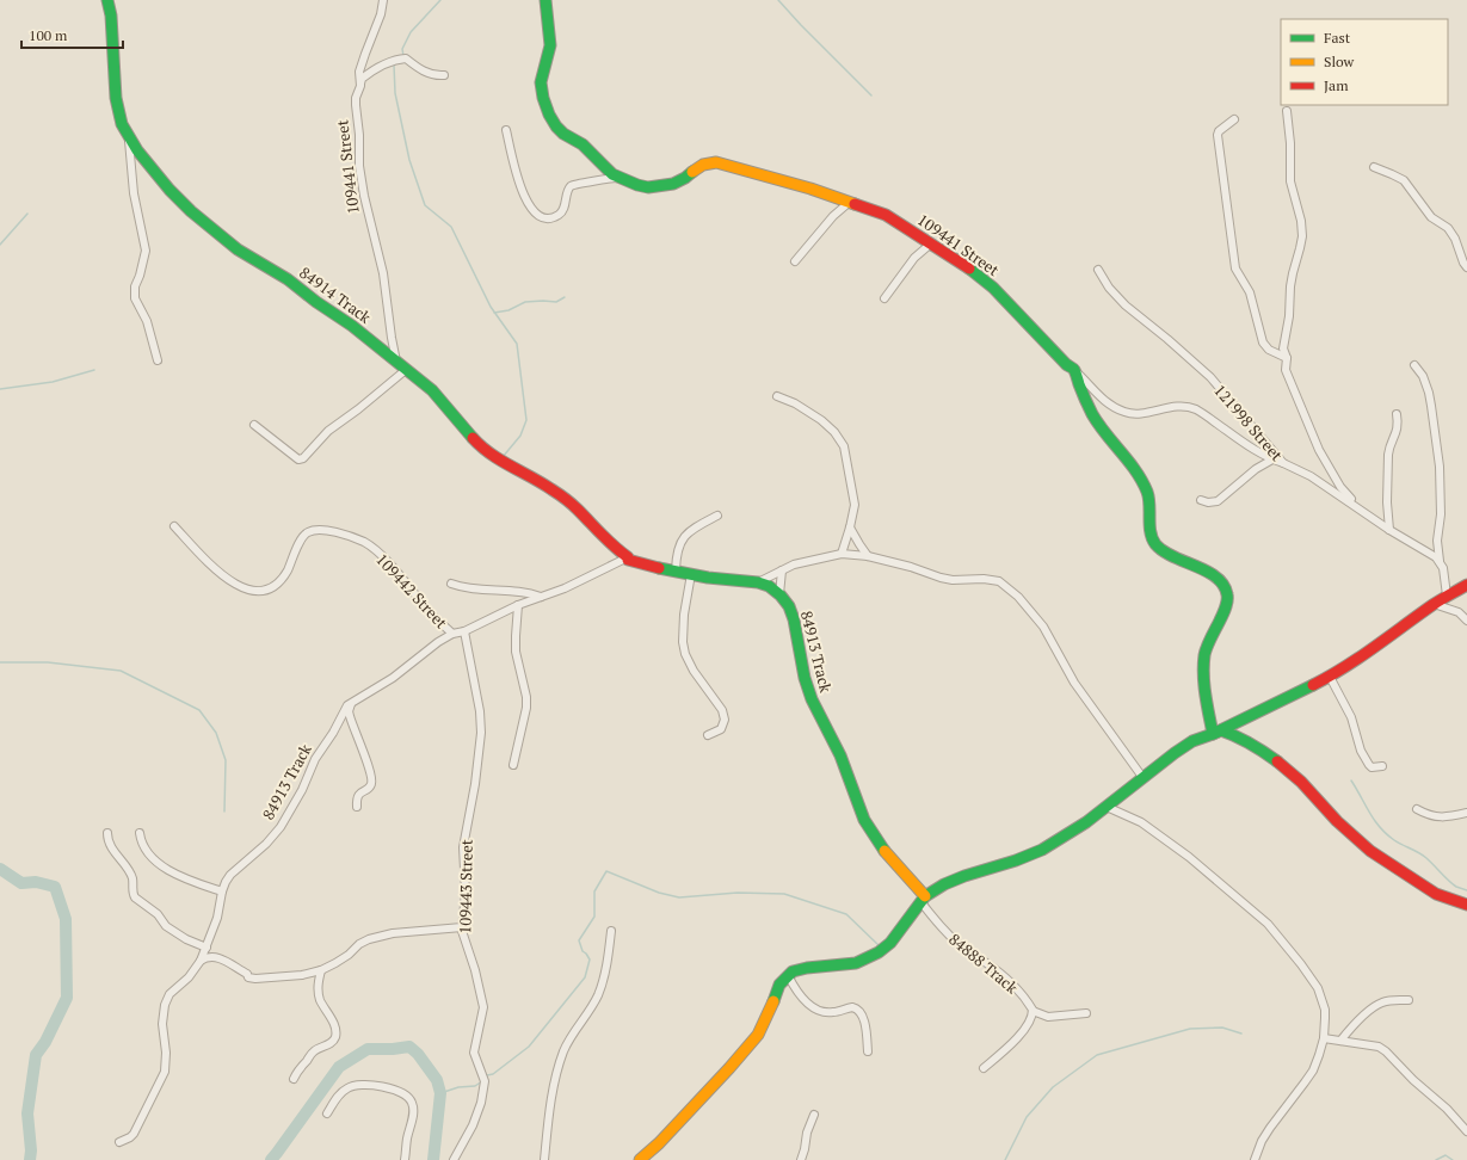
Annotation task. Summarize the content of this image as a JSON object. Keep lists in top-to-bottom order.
{
  "streets": {
    "street": [
      "109441 Street",
      "84914 Track",
      "121998 Street",
      "109442 Street",
      "84913 Track",
      "109443 Street",
      "84888 Track"
    ]
  },
  "crossings": [
    ["109441 Street", "84914 Track"],
    ["84914 Track", "84913 Track"],
    ["109442 Street", "84913 Track"],
    ["84913 Track", "109443 Street"],
    ["84913 Track", "84888 Track"]
  ],
  "legend": ["Fast", "Slow", "Jam"],
  "scale_bar": "100 m"
}
